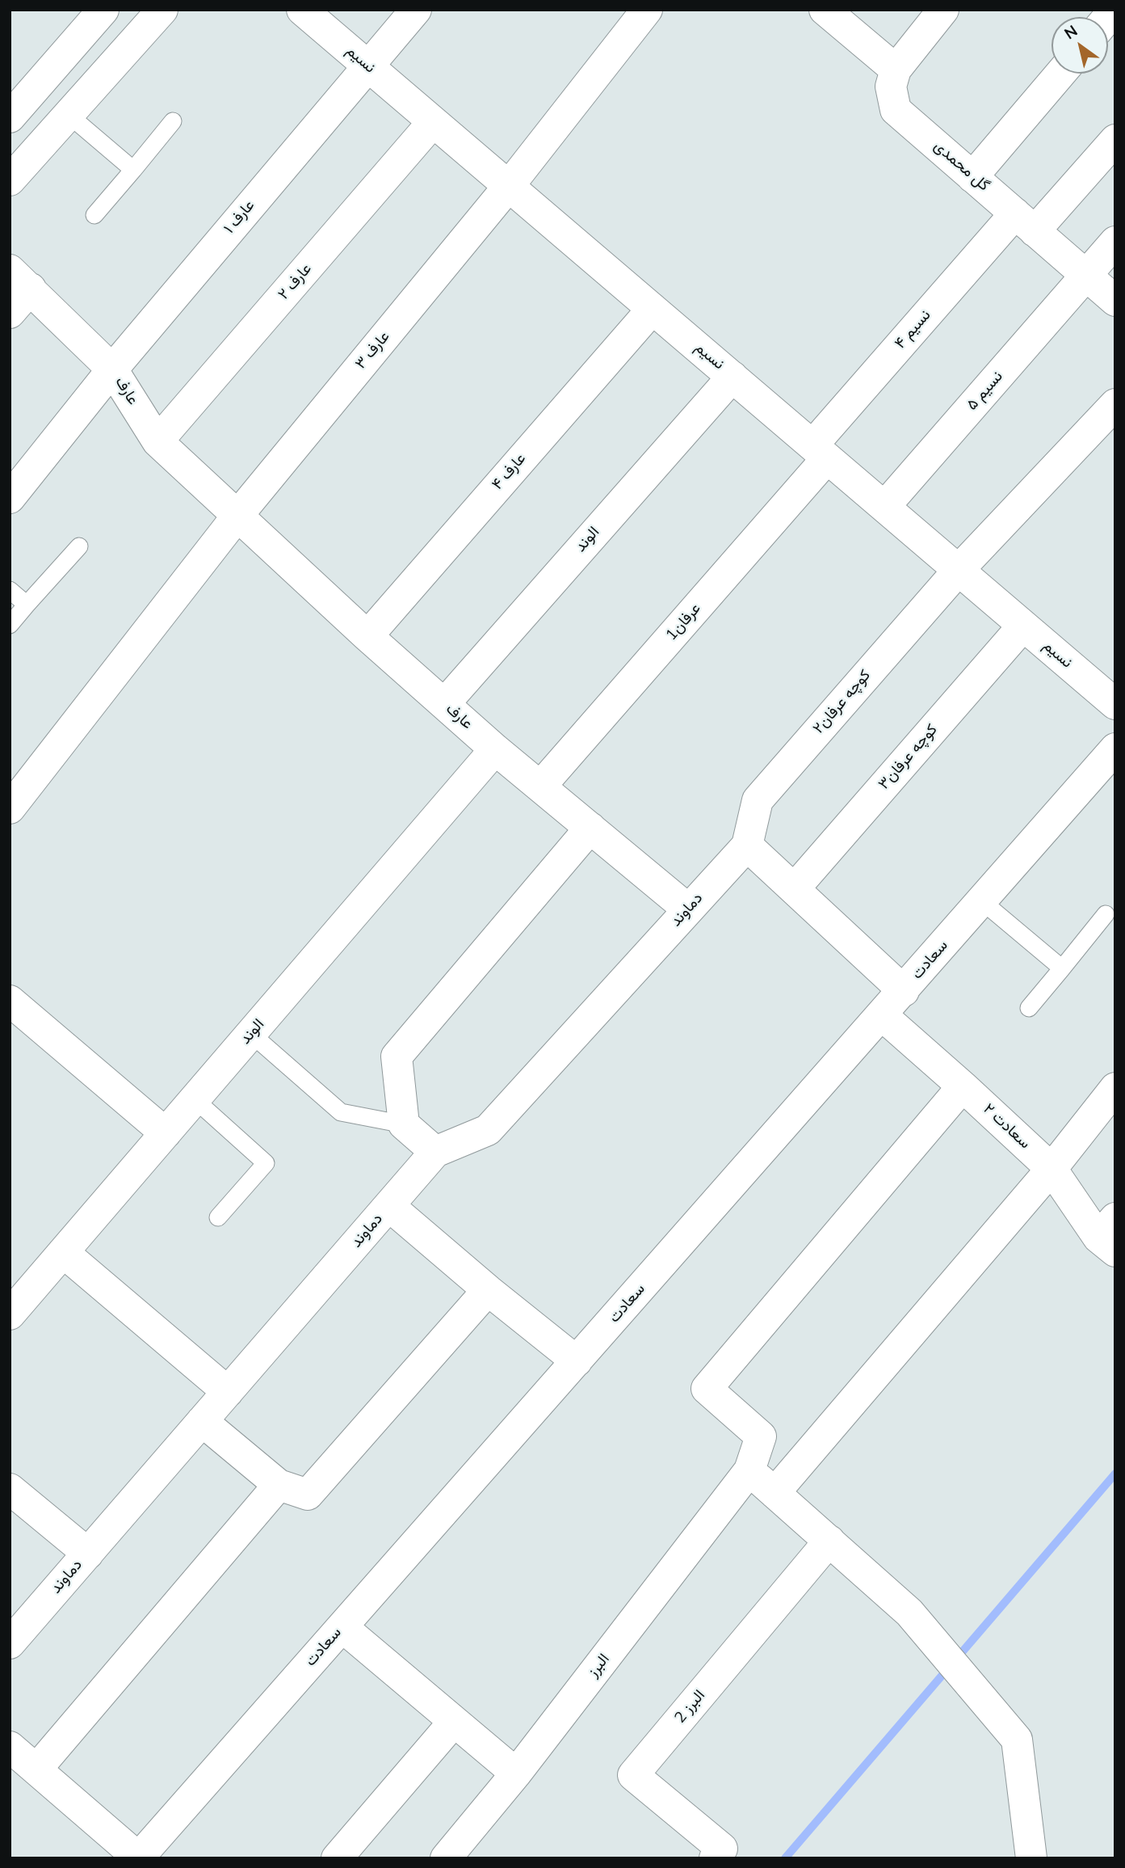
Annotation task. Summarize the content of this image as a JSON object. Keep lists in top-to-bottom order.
{
  "streets": {
    "street": [
      "نسیم",
      "گل محمدی",
      "عارف ۱",
      "عارف ۲",
      "نسیم ۴",
      "عارف ۳",
      "عارف",
      "نسیم ۵",
      "عارف ۴",
      "الوند",
      "عرفان1",
      "کوچه عرفان۲",
      "کوچه عرفان۳",
      "دماوند",
      "سعادت",
      "سعادت ۲",
      "البرز",
      "البرز 2"
    ]
  },
  "crossings": [
    ["نسیم", "عارف ۱"],
    ["نسیم", "عارف ۲"],
    ["نسیم", "نسیم ۴"],
    ["نسیم", "عارف ۳"],
    ["نسیم", "نسیم ۵"],
    ["نسیم", "عارف ۴"],
    ["نسیم", "الوند"],
    ["نسیم", "عرفان1"],
    ["نسیم", "کوچه عرفان۲"],
    ["نسیم", "کوچه عرفان۳"],
    ["گل محمدی", "نسیم ۴"],
    ["گل محمدی", "نسیم ۵"],
    ["عارف ۱", "عارف"],
    ["عارف ۲", "عارف"],
    ["نسیم ۴", "عرفان1"],
    ["عارف ۳", "عارف"],
    ["عارف", "عارف ۴"],
    ["عارف", "الوند"],
    ["عارف", "عرفان1"],
    ["عارف", "دماوند"],
    ["کوچه عرفان۲", "دماوند"],
    ["سعادت", "سعادت ۲"],
    ["سعادت ۲", "البرز"]
  ],
  "north": "top left"
}
